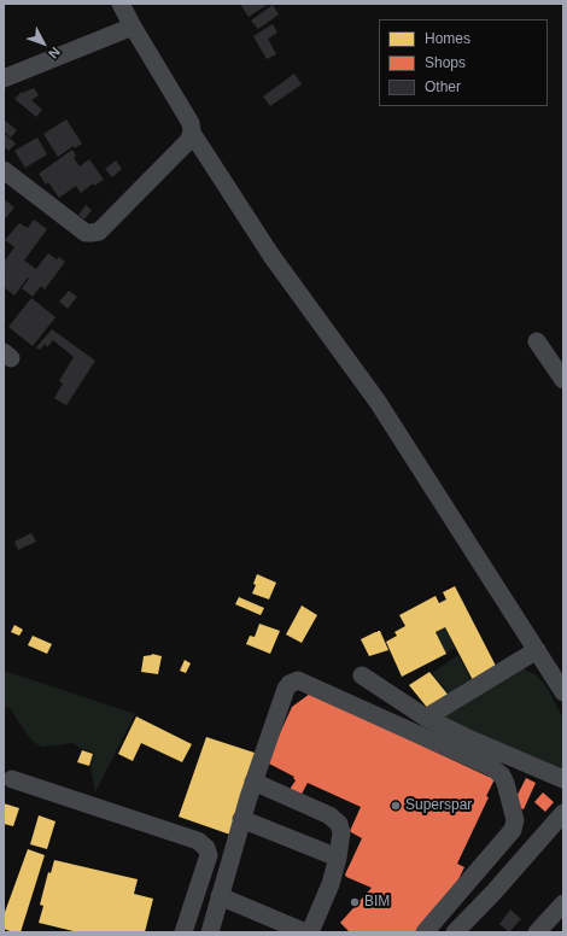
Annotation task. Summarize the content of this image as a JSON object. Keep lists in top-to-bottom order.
{
  "places": ["Superspar", "BIM"],
  "legend": ["Homes", "Shops", "Other"],
  "north": "bottom right"
}
